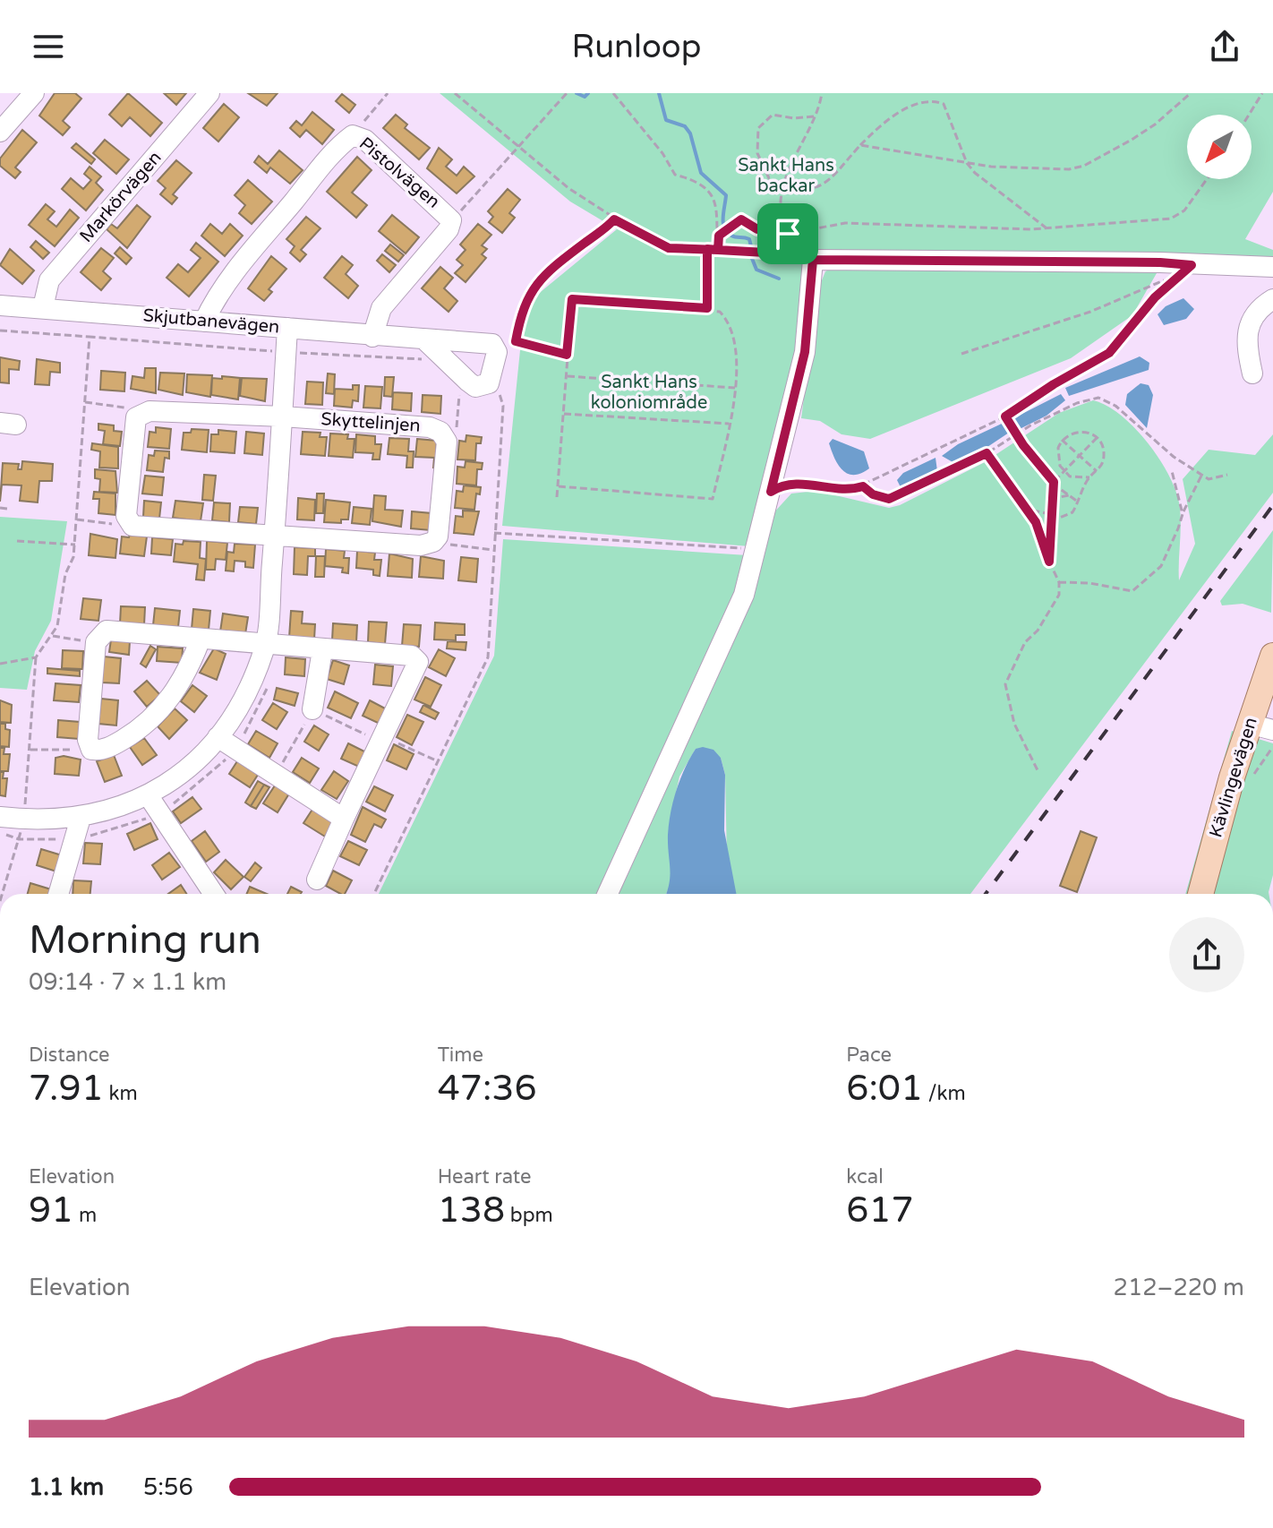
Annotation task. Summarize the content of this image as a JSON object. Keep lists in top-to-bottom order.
{
  "streets": {
    "main road": ["Kävlingevägen"],
    "street": [
      "Pistolvägen",
      "Markörvägen",
      "Skjutbanevägen",
      "Skyttelinjen"
    ]
  },
  "crossings": [
    ["Pistolvägen", "Skjutbanevägen"],
    ["Markörvägen", "Skjutbanevägen"]
  ],
  "parks": ["Sankt Hans backar", "Sankt Hans koloniområde"],
  "north": "bottom left",
  "page": {
    "header": "Runloop",
    "heading": ["Morning run", "09:14 · 7 × 1.1 km"],
    "stats": [
      ["Distance", "7.91 km"],
      ["Time", "47:36"],
      ["Pace", "6:01 /km"],
      ["Elevation", "91 m"],
      ["Heart rate", "138 bpm"],
      ["kcal", "617"]
    ],
    "chart": ["Elevation", "212–220 m"],
    "list": [
      {
        "name": "1.1 km",
        "note": "5:56"
      }
    ]
  }
}
